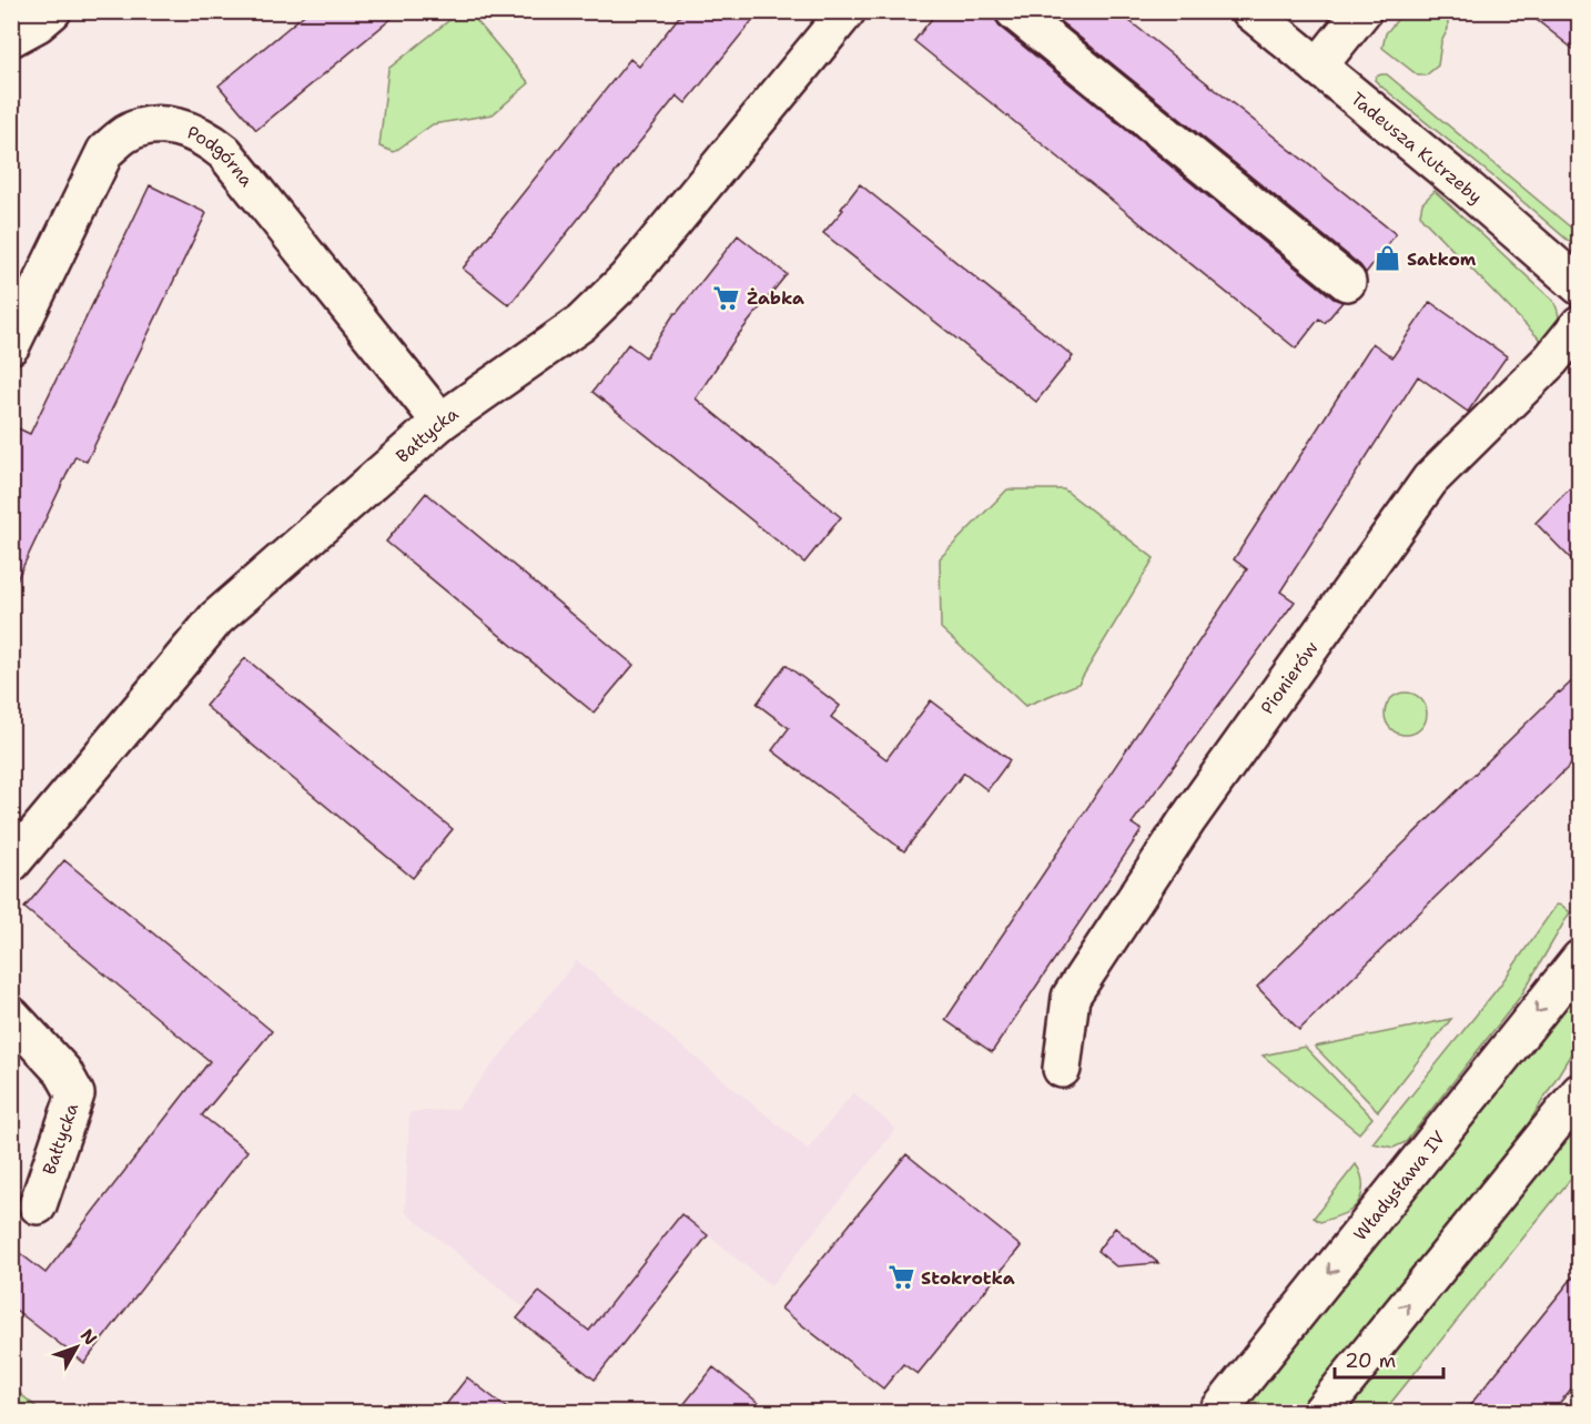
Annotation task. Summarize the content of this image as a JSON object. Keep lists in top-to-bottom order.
{
  "streets": {
    "street": [
      "Tadeusza Kutrzeby",
      "Podgórna",
      "Bałtycka",
      "Pionierów",
      "Władysława IV"
    ]
  },
  "crossings": [
    ["Podgórna", "Bałtycka"]
  ],
  "places": {
    "shop": ["Satkom"],
    "supermarket": ["Żabka", "Stokrotka"]
  },
  "scale_bar": "20 m",
  "north": "top right"
}
